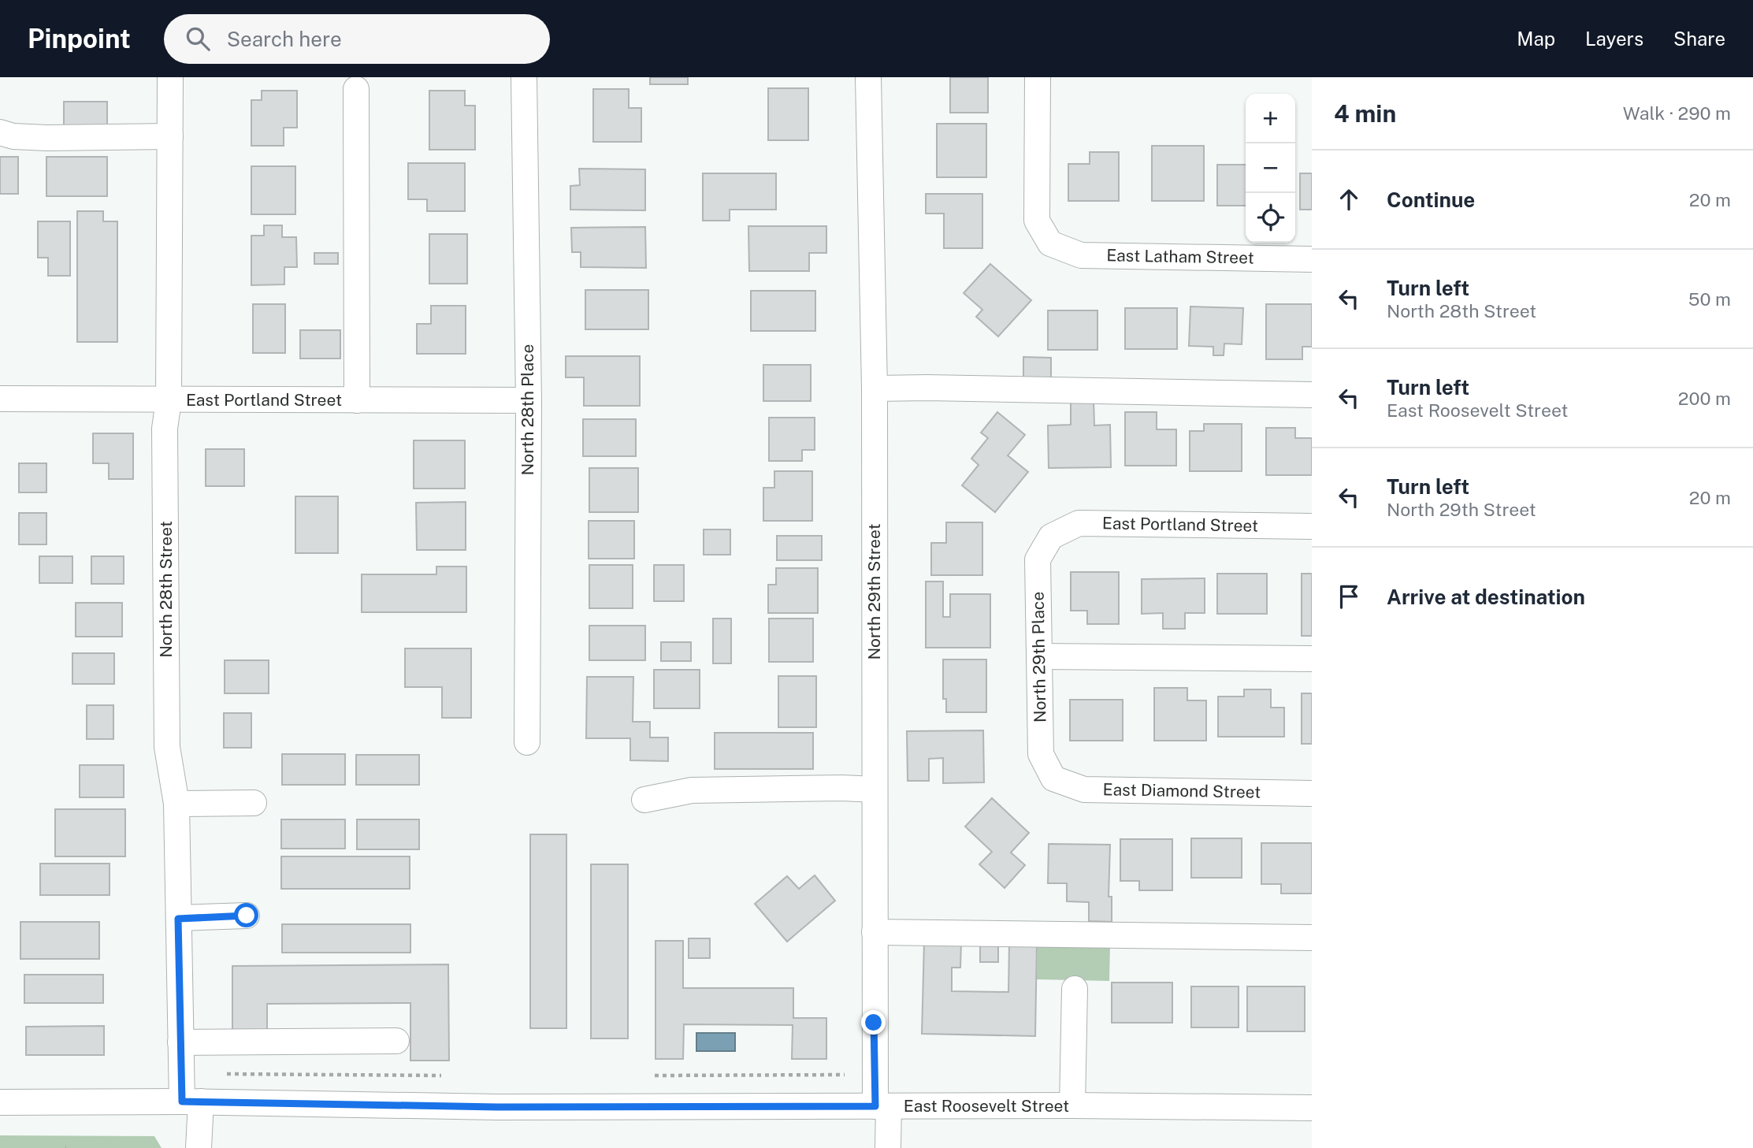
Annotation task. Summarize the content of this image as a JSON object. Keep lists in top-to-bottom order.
{
  "streets": {
    "street": [
      "East Latham Street",
      "East Portland Street",
      "North 28th Place",
      "North 28th Street",
      "North 29th Street",
      "North 29th Place",
      "East Diamond Street",
      "East Roosevelt Street"
    ]
  },
  "crossings": [
    ["East Portland Street", "North 28th Place"],
    ["East Portland Street", "North 28th Street"],
    ["East Portland Street", "North 29th Place"],
    ["North 28th Street", "East Roosevelt Street"],
    ["North 29th Street", "East Roosevelt Street"],
    ["North 29th Place", "East Diamond Street"]
  ],
  "page": {
    "header": "Pinpoint",
    "search": "Search here",
    "nav": ["Map", "Layers", "Share"],
    "heading": ["4 min", "Walk · 290 m"],
    "map_buttons": ["+", "−"],
    "list": [
      ["Continue", "20 m"],
      ["Turn left", "North 28th Street", "50 m"],
      ["Turn left", "East Roosevelt Street", "200 m"],
      ["Turn left", "North 29th Street", "20 m"],
      "Arrive at destination"
    ]
  }
}
